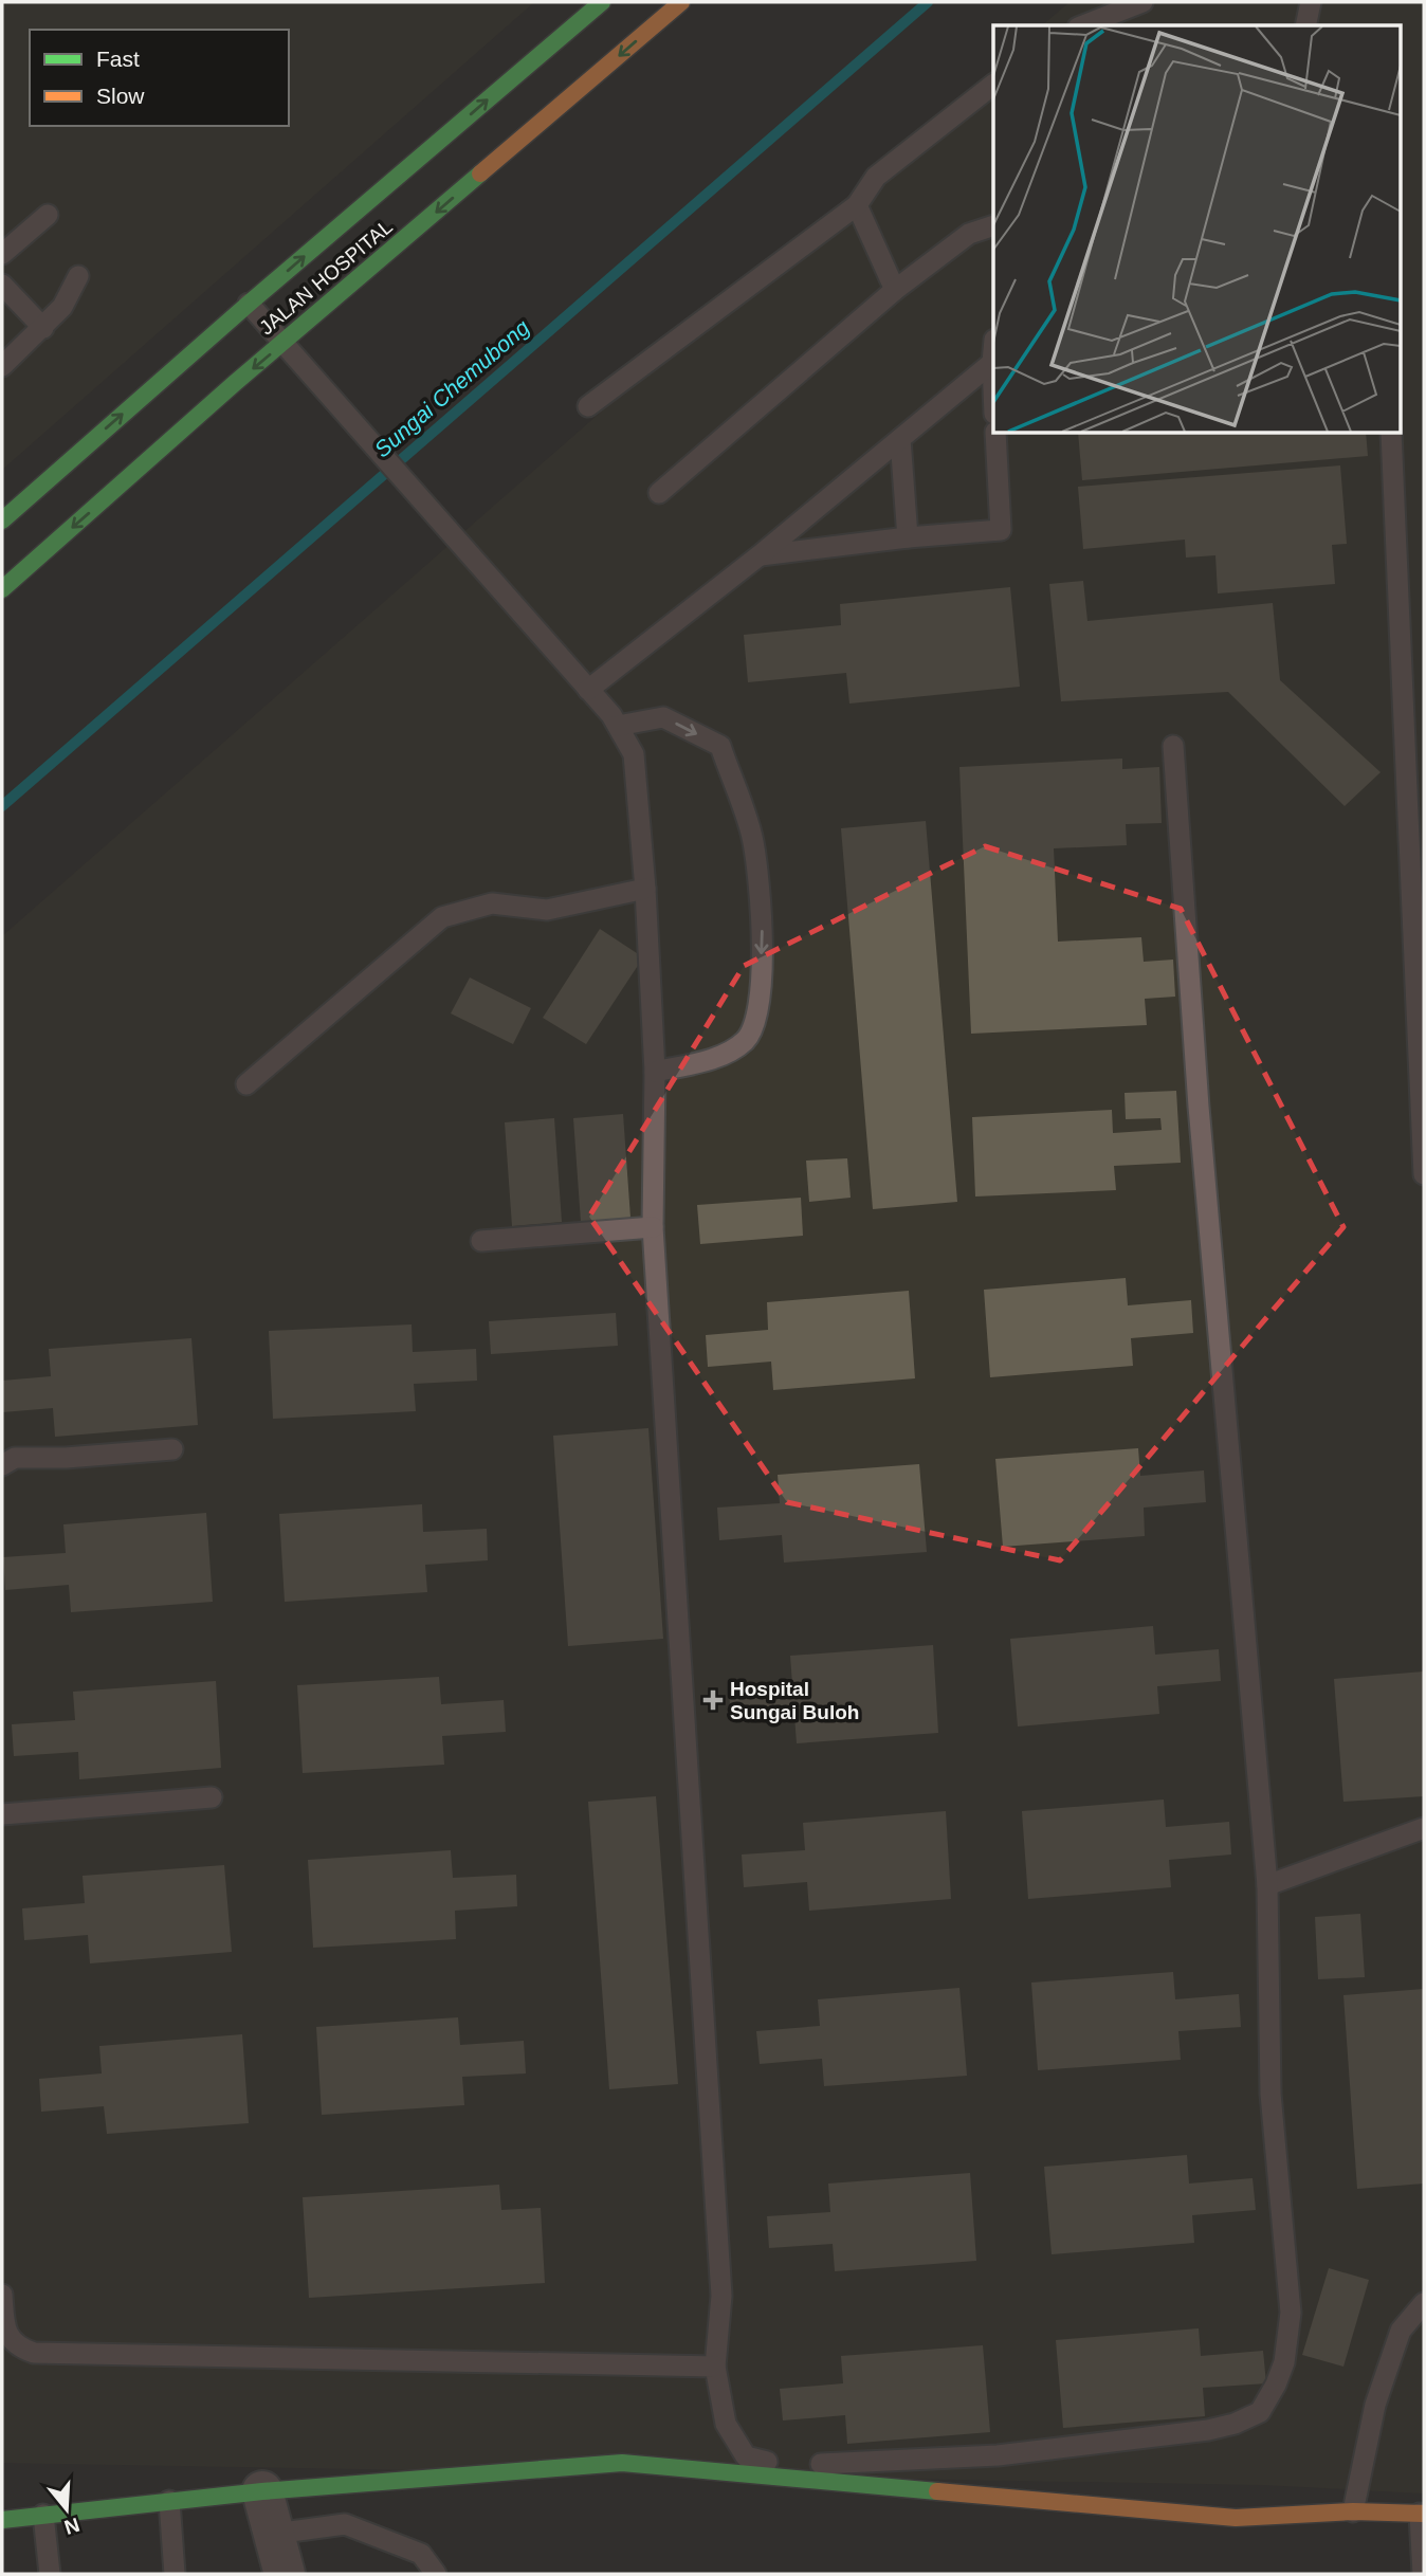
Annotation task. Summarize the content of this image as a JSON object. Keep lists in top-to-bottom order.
{
  "streets": {
    "main road": ["JALAN HOSPITAL"]
  },
  "water": ["Sungai Chemubong"],
  "places": {
    "health": ["Hospital Sungai Buloh"]
  },
  "legend": ["Fast", "Slow"],
  "north": "bottom"
}
